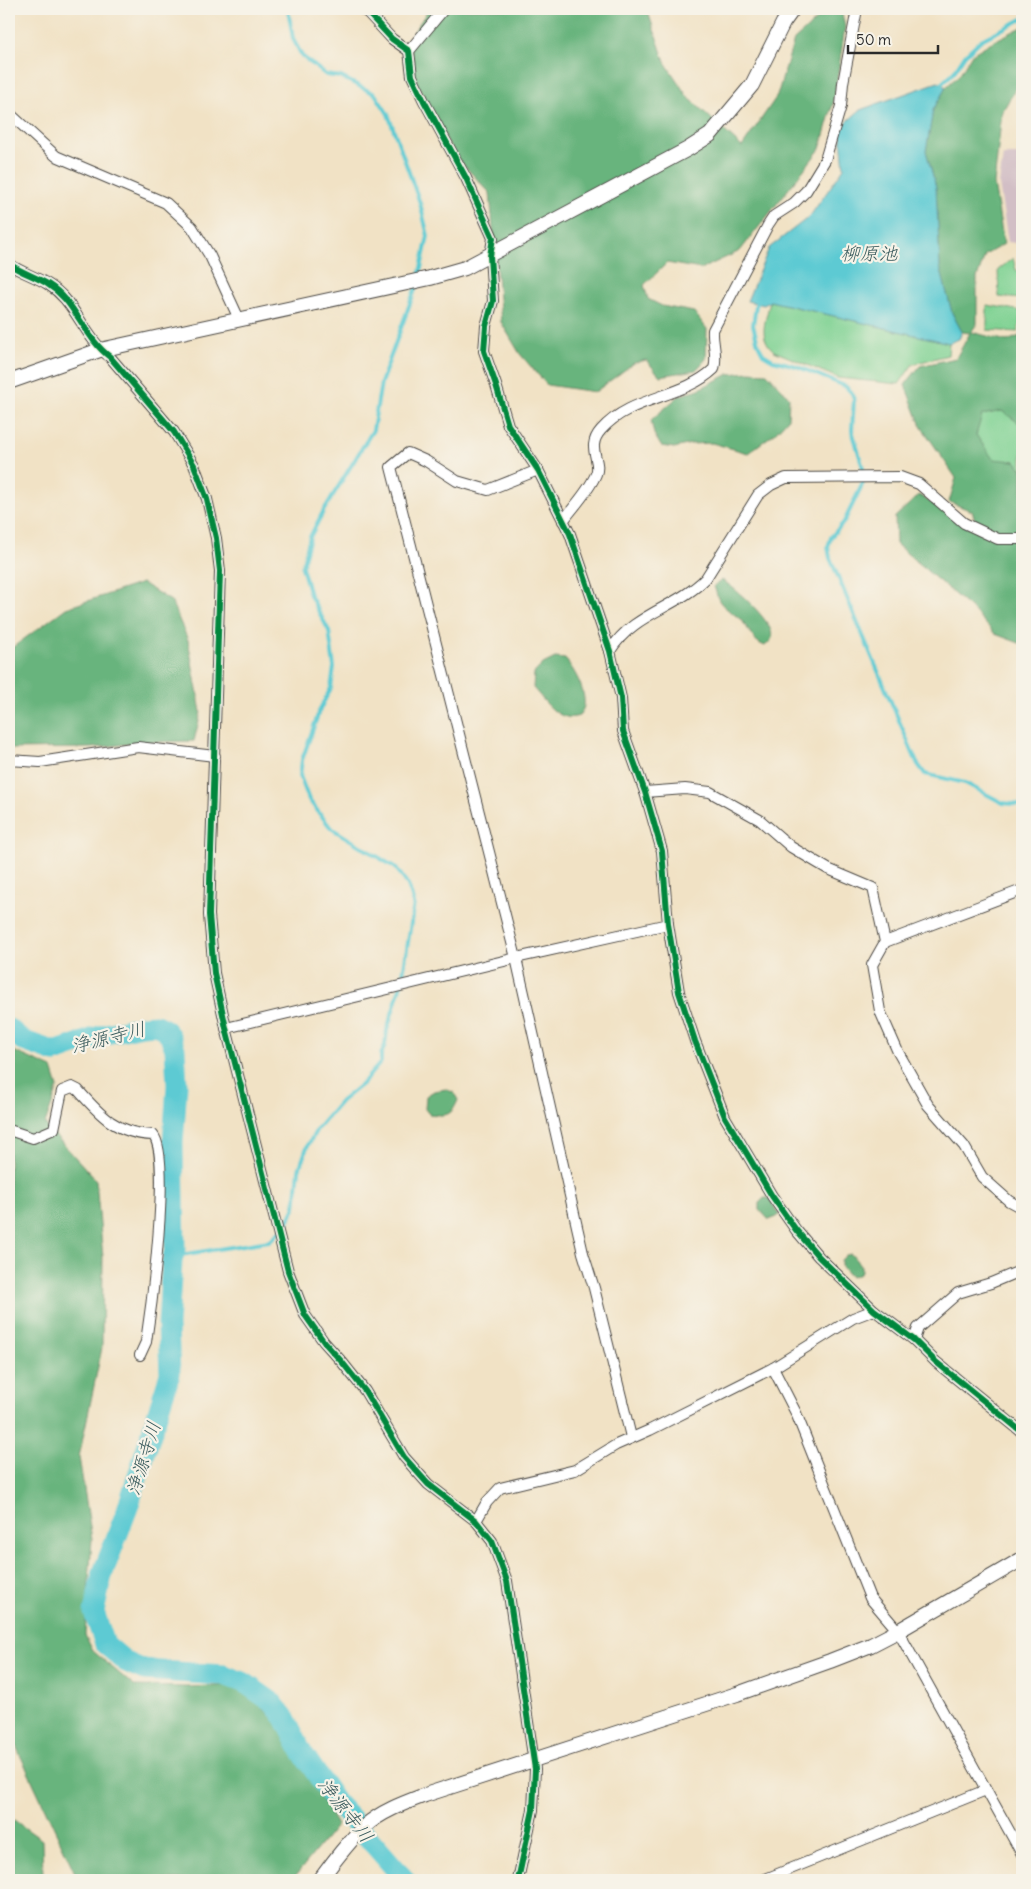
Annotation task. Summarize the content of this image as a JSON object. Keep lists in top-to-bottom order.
{
  "water": ["柳原池", "浄源寺川"],
  "scale_bar": "50 m"
}
